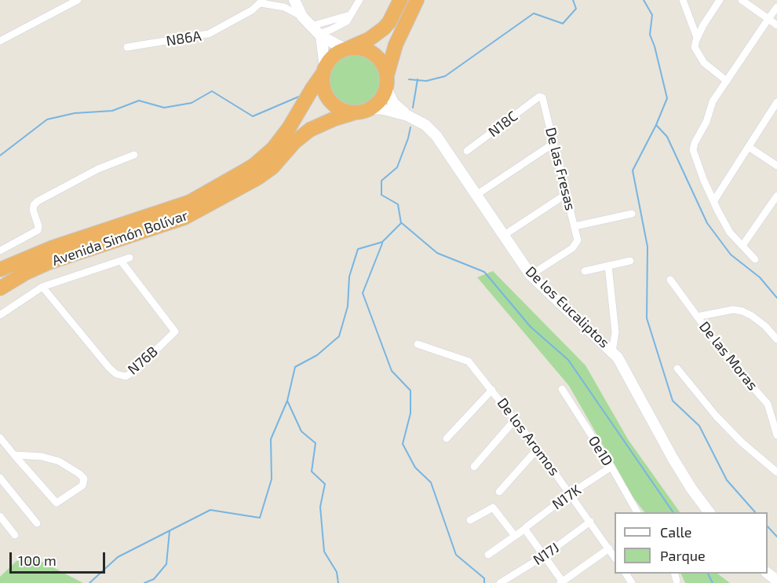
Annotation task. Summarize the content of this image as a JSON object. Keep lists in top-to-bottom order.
{
  "streets": {
    "highway": ["Avenida Simón Bolívar"],
    "street": [
      "N86A",
      "N18C",
      "De las Fresas",
      "De los Eucaliptos",
      "De las Moras",
      "N76B",
      "De los Aromos",
      "Oe1D",
      "N17K",
      "N17J"
    ]
  },
  "crossings": [
    ["N18C", "De las Fresas"],
    ["De las Fresas", "De los Eucaliptos"],
    ["Avenida Simón Bolívar", "De los Eucaliptos"],
    ["De los Aromos", "N17K"],
    ["De los Aromos", "N17J"],
    ["Oe1D", "N17K"]
  ],
  "legend": ["Calle", "Parque"],
  "scale_bar": "100 m"
}
